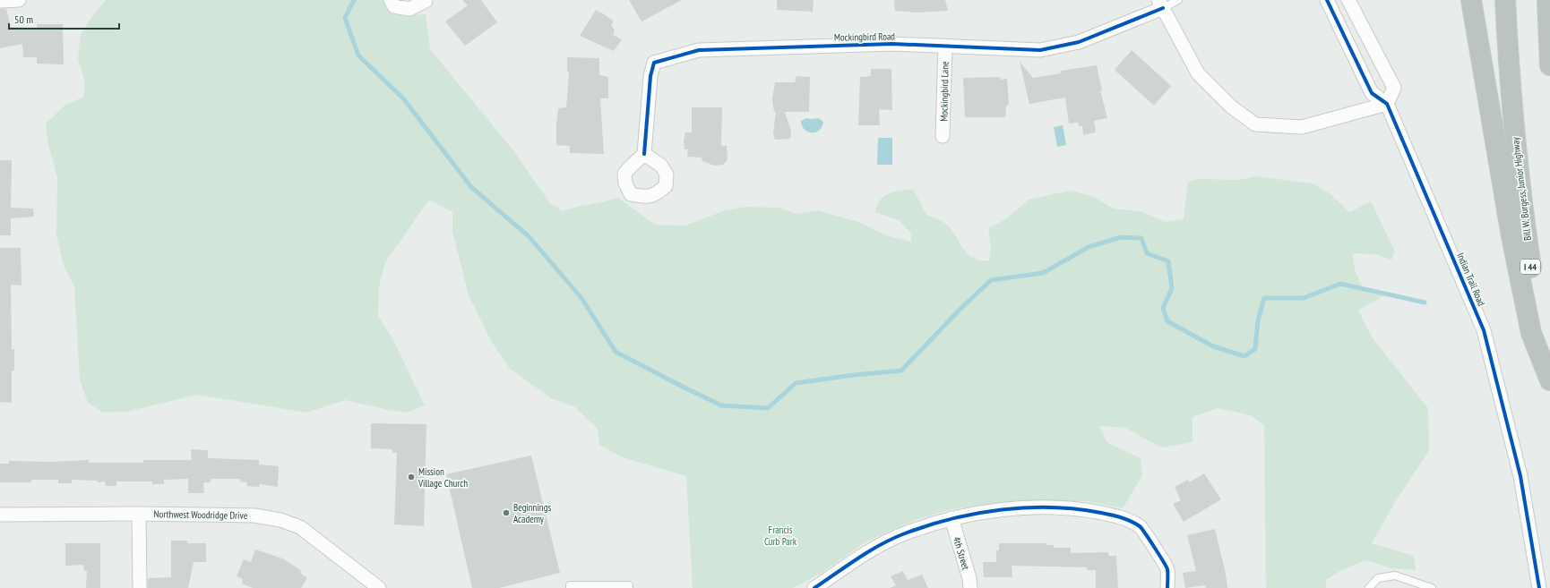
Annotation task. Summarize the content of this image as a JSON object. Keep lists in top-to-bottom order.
{
  "streets": {
    "highway": ["Bill W. Burgess, Junior Highway", "I 44"],
    "street": [
      "Mockingbird Road",
      "Mockingbird Lane",
      "Indian Trail Road",
      "Northwest Woodridge Drive",
      "4th Street"
    ]
  },
  "crossings": [
    ["Mockingbird Road", "Mockingbird Lane"]
  ],
  "parks": ["Francis Curb Park"],
  "places": ["Mission Village Church", "Beginnings Academy"],
  "scale_bar": "50 m"
}
